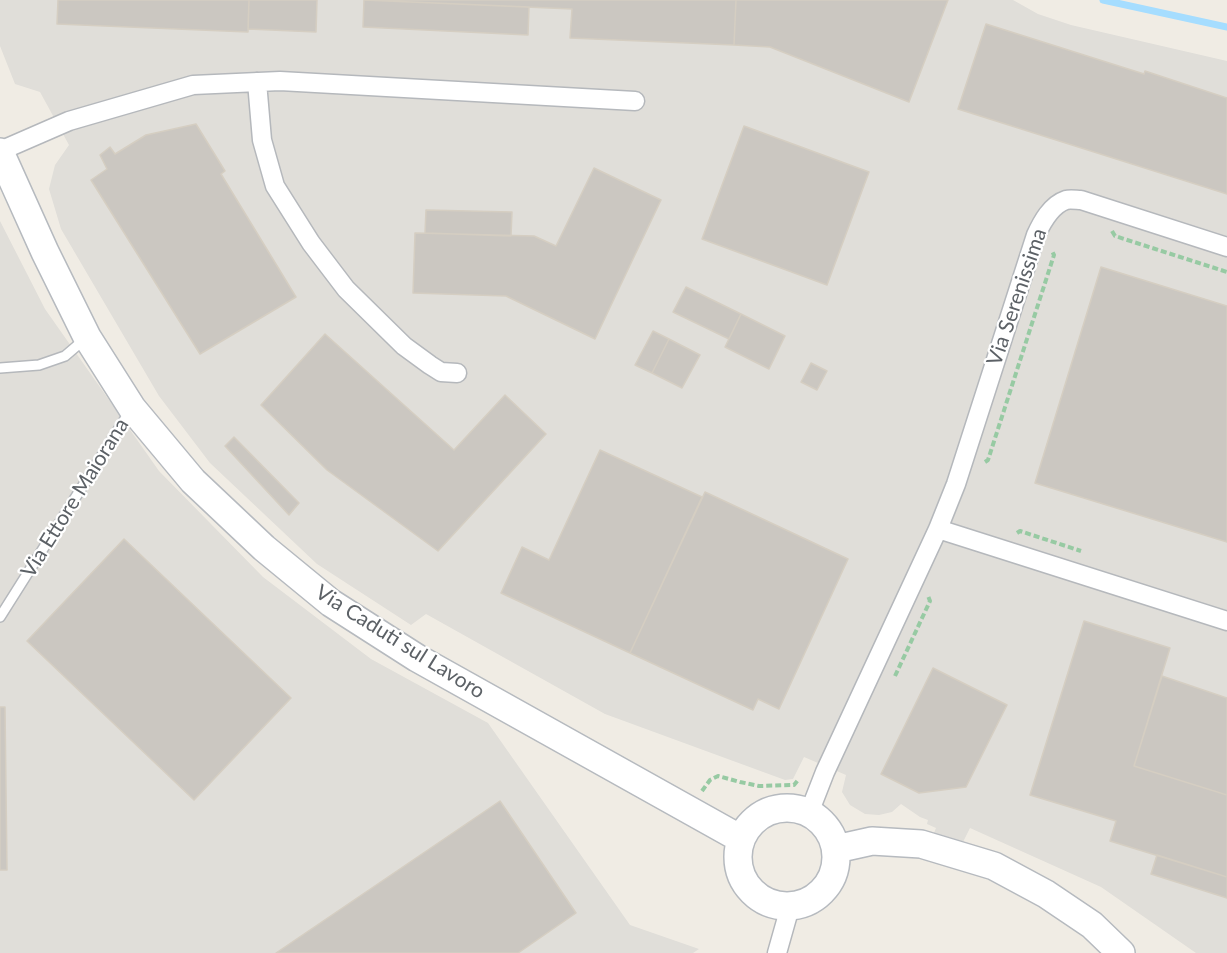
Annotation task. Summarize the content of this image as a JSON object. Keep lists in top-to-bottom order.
{
  "streets": {
    "street": ["Via Serenissima", "Via Caduti sul Lavoro"],
    "lane": ["Via Ettore Maiorana"]
  },
  "crossings": [
    ["Via Serenissima", "Via Caduti sul Lavoro"],
    ["Via Ettore Maiorana", "Via Caduti sul Lavoro"]
  ]
}
